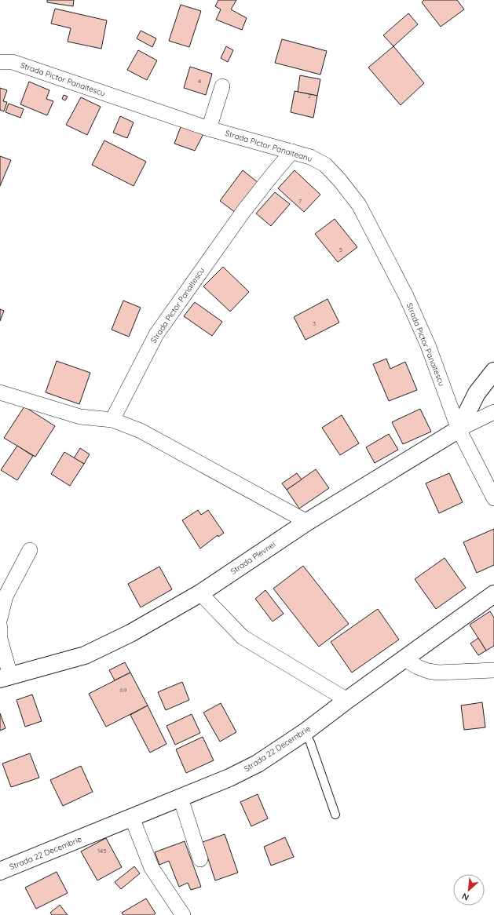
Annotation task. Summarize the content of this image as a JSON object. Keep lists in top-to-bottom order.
{
  "streets": {
    "street": [
      "Strada Pictor Panaitescu",
      "Strada Pictor Panaiteanu",
      "Strada Plevnei",
      "Strada 22 Decembrie"
    ]
  },
  "crossings": [
    ["Strada Pictor Panaitescu", "Strada Pictor Panaiteanu"],
    ["Strada Pictor Panaitescu", "Strada Plevnei"]
  ],
  "house_numbers": [
    "4",
    "2",
    "7",
    "5",
    "3",
    "69",
    "145"
  ],
  "north": "bottom left"
}
